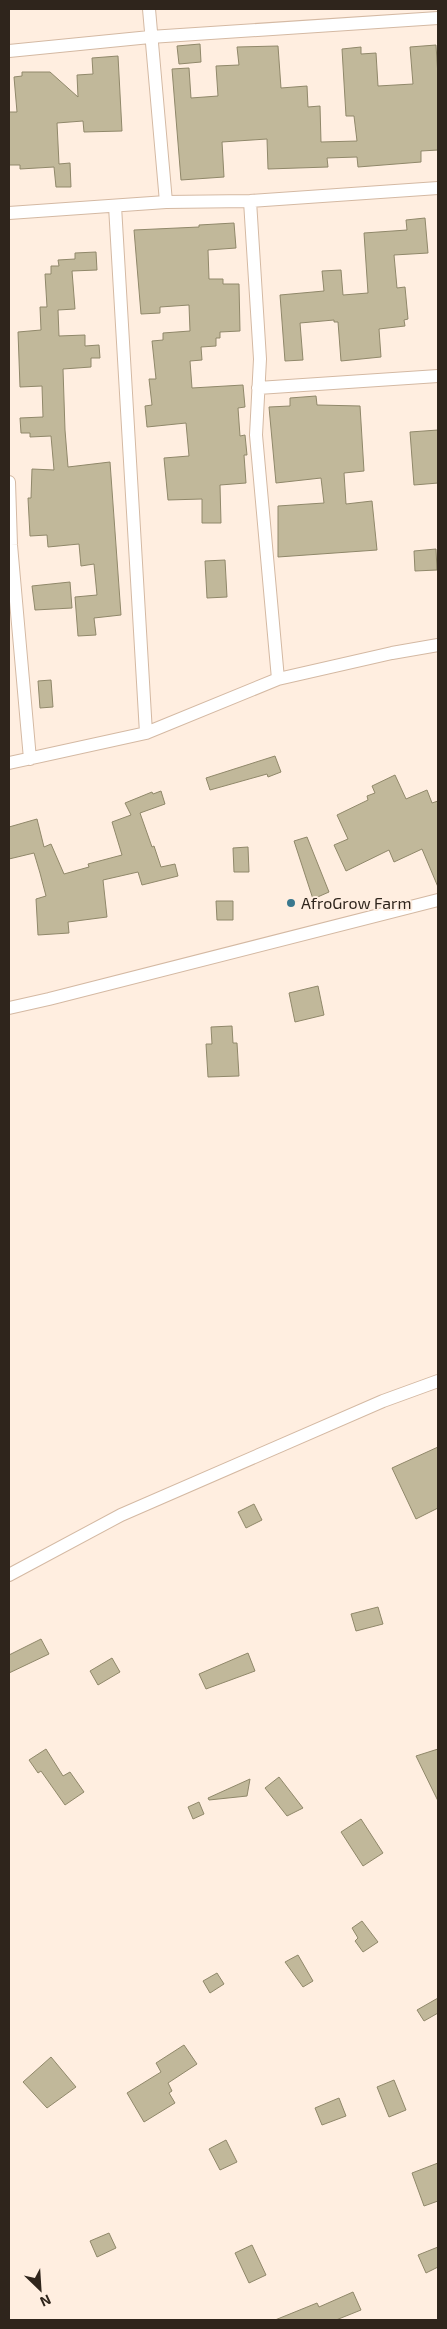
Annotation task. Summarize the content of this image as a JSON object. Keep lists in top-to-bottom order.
{
  "places": ["AfroGrow Farm"],
  "north": "bottom right"
}
